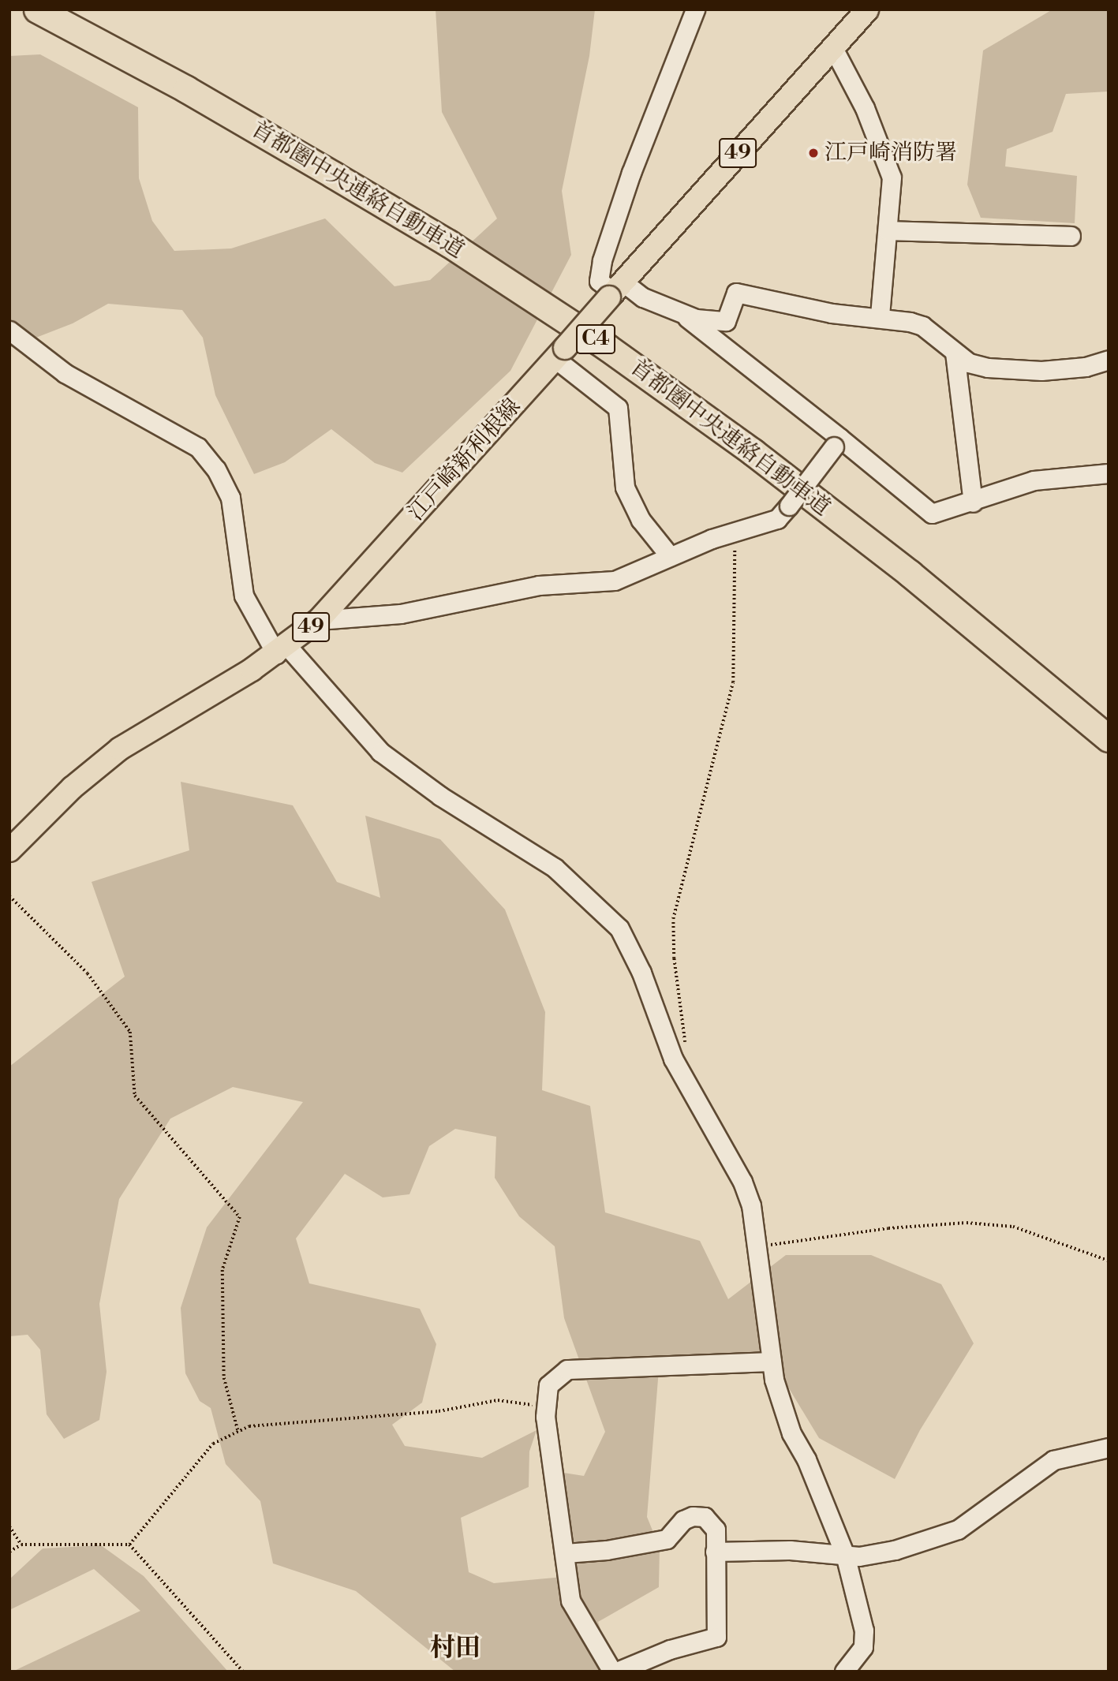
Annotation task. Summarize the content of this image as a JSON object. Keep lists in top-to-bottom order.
{
  "streets": {
    "highway": ["首都圏中央連絡自動車道", "C4"],
    "main road": ["49", "江戸崎新利根線"]
  },
  "districts": ["村田"],
  "places": ["江戸崎消防署"]
}
